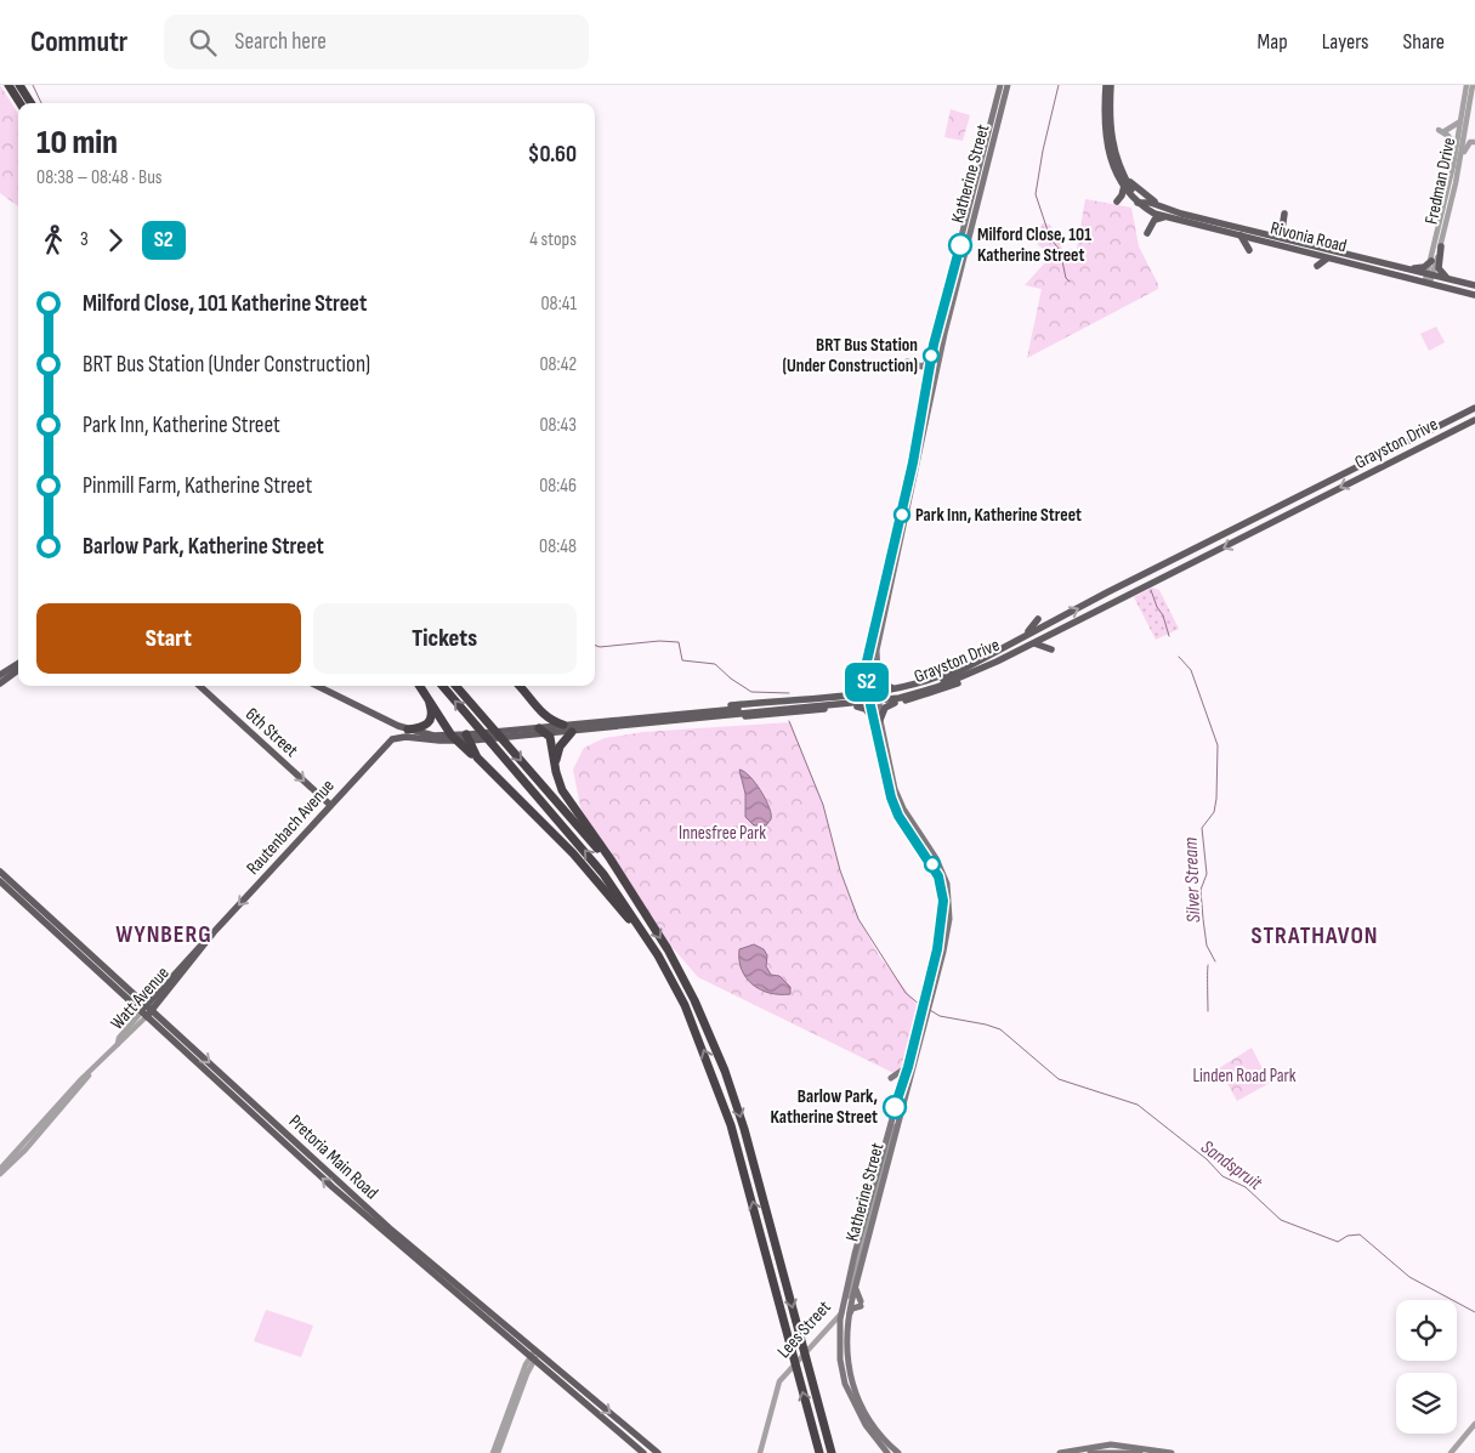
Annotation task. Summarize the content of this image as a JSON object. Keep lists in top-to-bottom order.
{
  "streets": {
    "main road": [
      "Katherine Street",
      "Rivonia Road",
      "Grayston Drive",
      "6th Street",
      "Rautenbach Avenue",
      "Watt Avenue",
      "Pretoria Main Road"
    ],
    "street": ["Fredman Drive", "Lees Street"]
  },
  "crossings": [
    ["Katherine Street", "Lees Street"],
    ["Fredman Drive", "Rivonia Road"],
    ["Grayston Drive", "Rautenbach Avenue"],
    ["6th Street", "Rautenbach Avenue"],
    ["Rautenbach Avenue", "Watt Avenue"],
    ["Watt Avenue", "Pretoria Main Road"]
  ],
  "one_way": ["6th Street", "Rautenbach Avenue"],
  "districts": ["WYNBERG", "STRATHAVON"],
  "water": ["Silver Stream", "Sandspruit"],
  "parks": ["Innesfree Park", "Linden Road Park"],
  "places": [
    "Milford Close, 101 Katherine Street",
    "BRT Bus Station (Under Construction)",
    "Park Inn, Katherine Street",
    "Barlow Park, Katherine Street"
  ],
  "lines": ["bus line S2"],
  "page": {
    "header": "Commutr",
    "search": "Search here",
    "nav": ["Map", "Layers", "Share"],
    "on_map": "S2",
    "heading": ["10 min", "08:38 – 08:48 · Bus", "$0.60"],
    "legs": ["3", "S2", "4 stops"],
    "list": [
      {
        "name": "Milford Close, 101 Katherine Street",
        "value": "08:41"
      },
      {
        "name": "BRT Bus Station (Under Construction)",
        "value": "08:42"
      },
      {
        "name": "Park Inn, Katherine Street",
        "value": "08:43"
      },
      {
        "name": "Pinmill Farm, Katherine Street",
        "value": "08:46"
      },
      {
        "name": "Barlow Park, Katherine Street",
        "value": "08:48"
      }
    ],
    "buttons": ["Start", "Tickets"]
  }
}
